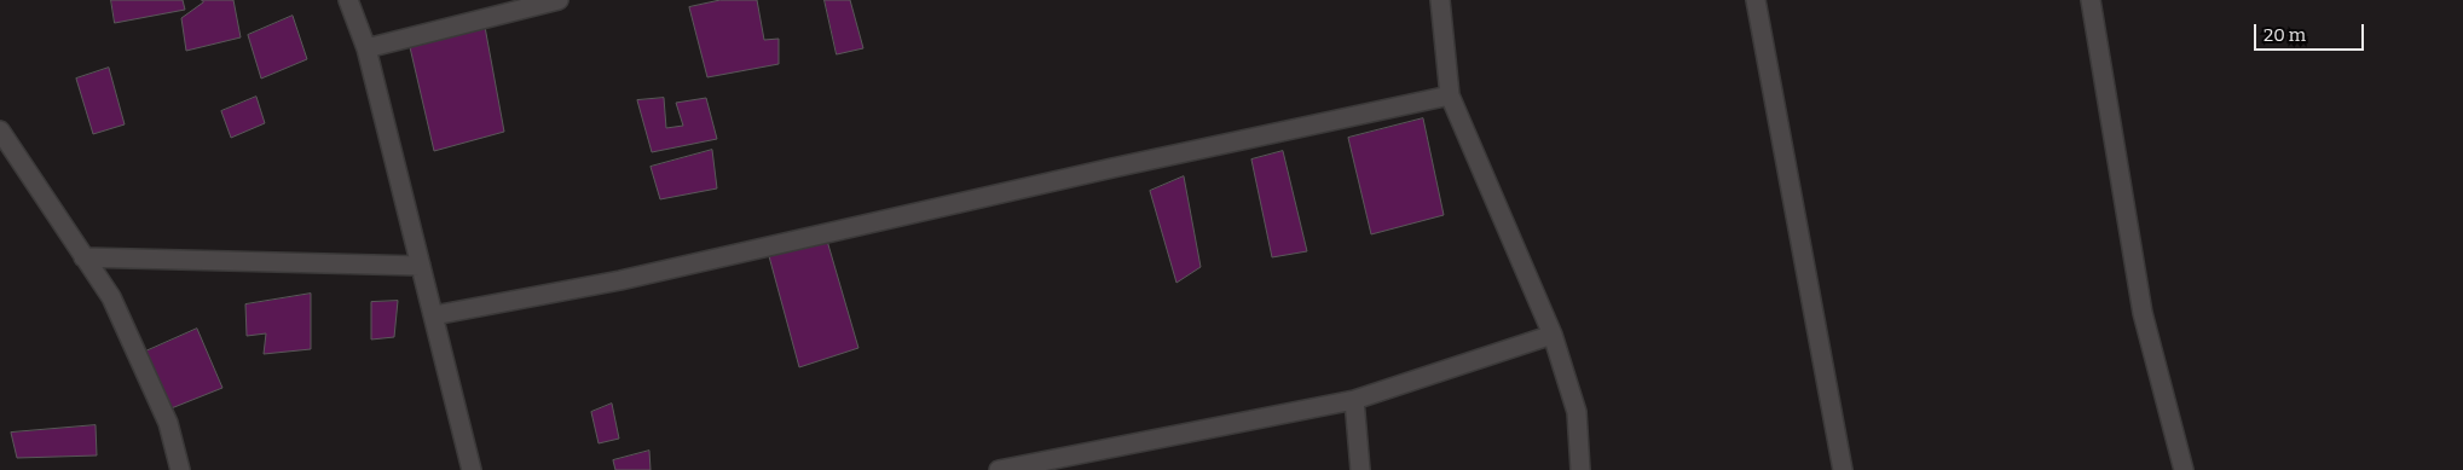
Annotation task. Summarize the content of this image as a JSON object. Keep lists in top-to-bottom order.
{
  "scale_bar": "20 m"
}
